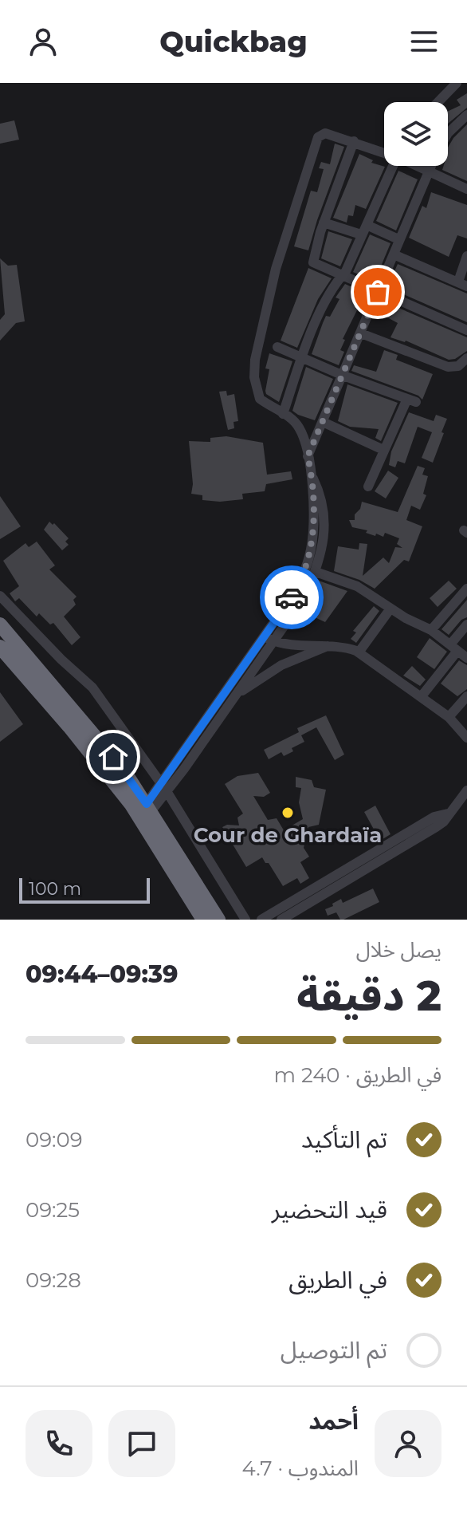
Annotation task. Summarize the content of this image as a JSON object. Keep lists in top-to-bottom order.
{
  "places": ["Cour de Ghardaïa"],
  "scale_bar": "100 m",
  "page": {
    "header": "Quickbag",
    "scale": "100 m",
    "heading": ["2 دقيقة", "يصل خلال", "09:39–09:44"],
    "panel": ["أحمد", "المندوب · 4.7"],
    "bar": "في الطريق · 240 m",
    "list": [
      ["تم التأكيد", "09:09"],
      ["قيد التحضير", "09:25"],
      ["في الطريق", "09:28"],
      "تم التوصيل"
    ]
  }
}
